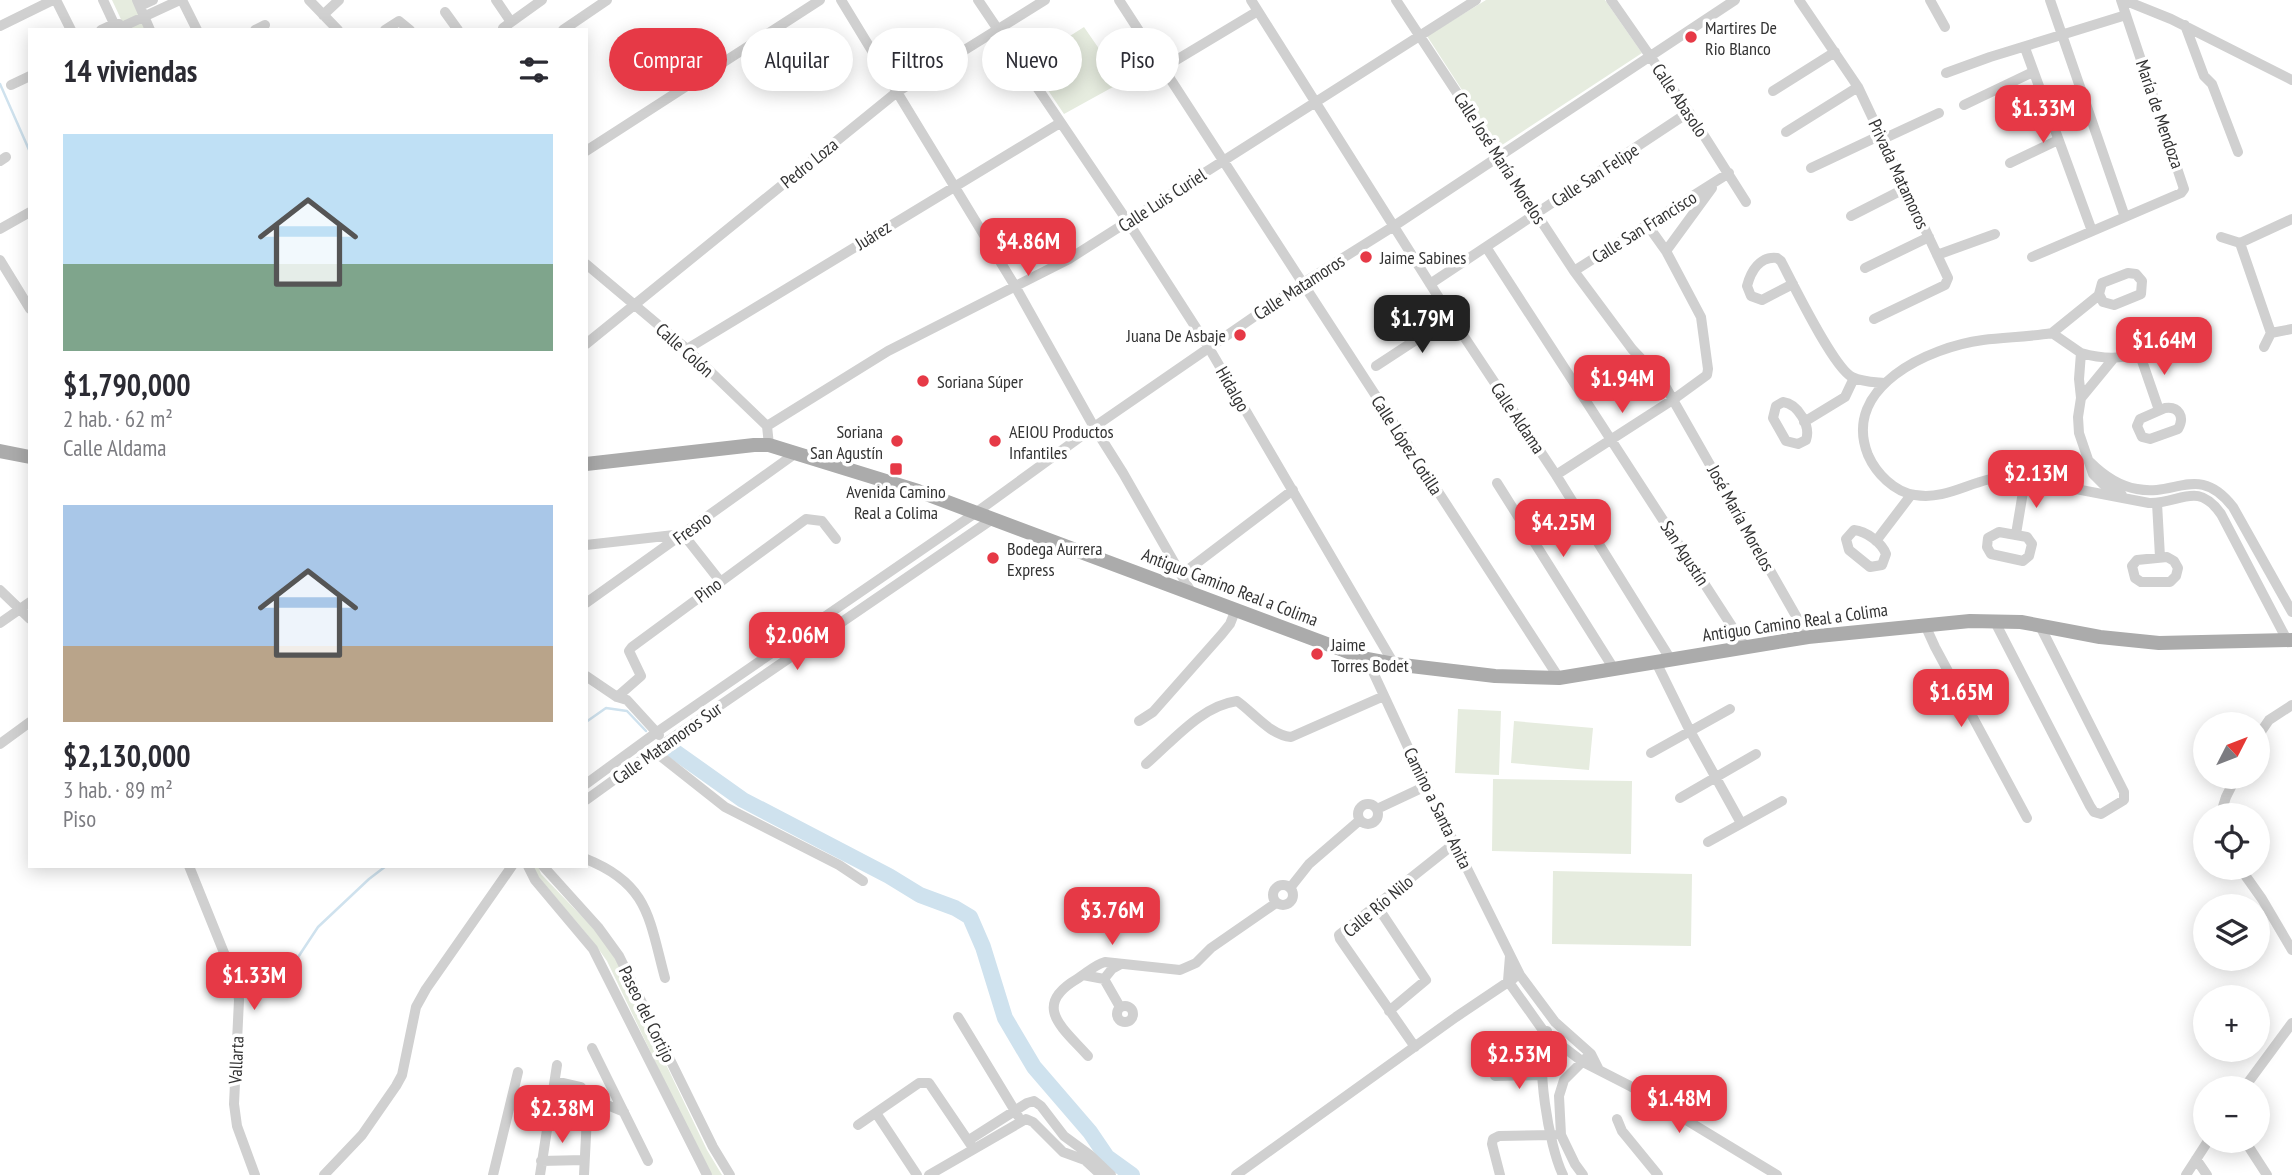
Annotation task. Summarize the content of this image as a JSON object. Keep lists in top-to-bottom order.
{
  "streets": {
    "main road": ["Antiguo Camino Real a Colima"],
    "street": [
      "Calle Abasolo",
      "María de Mendoza",
      "Calle José María Morelos",
      "Pedro Loza",
      "Privada Matamoros",
      "Calle San Felipe",
      "Calle Luis Curiel",
      "Calle San Francisco",
      "Juárez",
      "Calle Matamoros",
      "Calle Colón",
      "Hidalgo",
      "Calle Aldama",
      "Calle López Cotilla",
      "José María Morelos",
      "Fresno",
      "San Agustín",
      "Pino",
      "Calle Matamoros Sur",
      "Camino a Santa Anita",
      "Calle Río Nilo",
      "Paseo del Cortijo",
      "Vallarta"
    ]
  },
  "crossings": [
    ["Calle Abasolo", "Calle San Felipe"],
    ["Calle Abasolo", "Calle San Francisco"],
    ["Calle Abasolo", "Calle Matamoros"],
    ["Calle José María Morelos", "Calle San Felipe"],
    ["Calle José María Morelos", "Calle Luis Curiel"],
    ["Calle José María Morelos", "Calle San Francisco"],
    ["Calle José María Morelos", "Calle Matamoros"],
    ["Calle José María Morelos", "José María Morelos"],
    ["Pedro Loza", "Calle Colón"],
    ["Calle San Felipe", "Calle Aldama"],
    ["Calle San Felipe", "San Agustín"],
    ["Calle Luis Curiel", "Calle Colón"],
    ["Calle Luis Curiel", "Hidalgo"],
    ["Calle Luis Curiel", "Calle Aldama"],
    ["Calle Luis Curiel", "Calle López Cotilla"],
    ["Juárez", "Calle Colón"],
    ["Juárez", "Hidalgo"],
    ["Calle Matamoros", "Hidalgo"],
    ["Calle Matamoros", "Calle Aldama"],
    ["Calle Matamoros", "Calle López Cotilla"],
    ["Calle Matamoros", "Antiguo Camino Real a Colima"],
    ["Calle Matamoros", "Calle Matamoros Sur"],
    ["Hidalgo", "Antiguo Camino Real a Colima"],
    ["Calle Aldama", "Antiguo Camino Real a Colima"],
    ["Calle López Cotilla", "Antiguo Camino Real a Colima"],
    ["José María Morelos", "Antiguo Camino Real a Colima"],
    ["Fresno", "Antiguo Camino Real a Colima"],
    ["San Agustín", "Antiguo Camino Real a Colima"],
    ["Antiguo Camino Real a Colima", "Calle Matamoros Sur"],
    ["Antiguo Camino Real a Colima", "Camino a Santa Anita"],
    ["Camino a Santa Anita", "Calle Río Nilo"]
  ],
  "places": {
    "other": [
      "Martires De Rio Blanco",
      "Jaime Sabines",
      "Juana De Asbaje",
      "Soriana Súper",
      "Soriana San Agustín",
      "AEIOU Productos Infantiles",
      "Bodega Aurrera Express",
      "Jaime Torres Bodet"
    ],
    "transit": ["Avenida Camino Real a Colima"]
  },
  "north": "top right",
  "page": {
    "chip": [
      "Comprar",
      "Alquilar",
      "Filtros",
      "Nuevo",
      "Piso"
    ],
    "heading": "14 viviendas",
    "price": [
      "$1.33M",
      "$4.86M",
      "$1.79M",
      "$1.64M",
      "$1.94M",
      "$2.13M",
      "$4.25M",
      "$2.06M",
      "$1.65M",
      "$3.76M",
      "$1.33M",
      "$2.53M",
      "$1.48M",
      "$2.38M"
    ],
    "list": [
      {
        "name": "$1,790,000",
        "note": "2 hab. · 62 m² · Calle Aldama"
      },
      {
        "name": "$2,130,000",
        "note": "3 hab. · 89 m² · Piso"
      }
    ],
    "map_buttons": ["+", "−"]
  }
}
